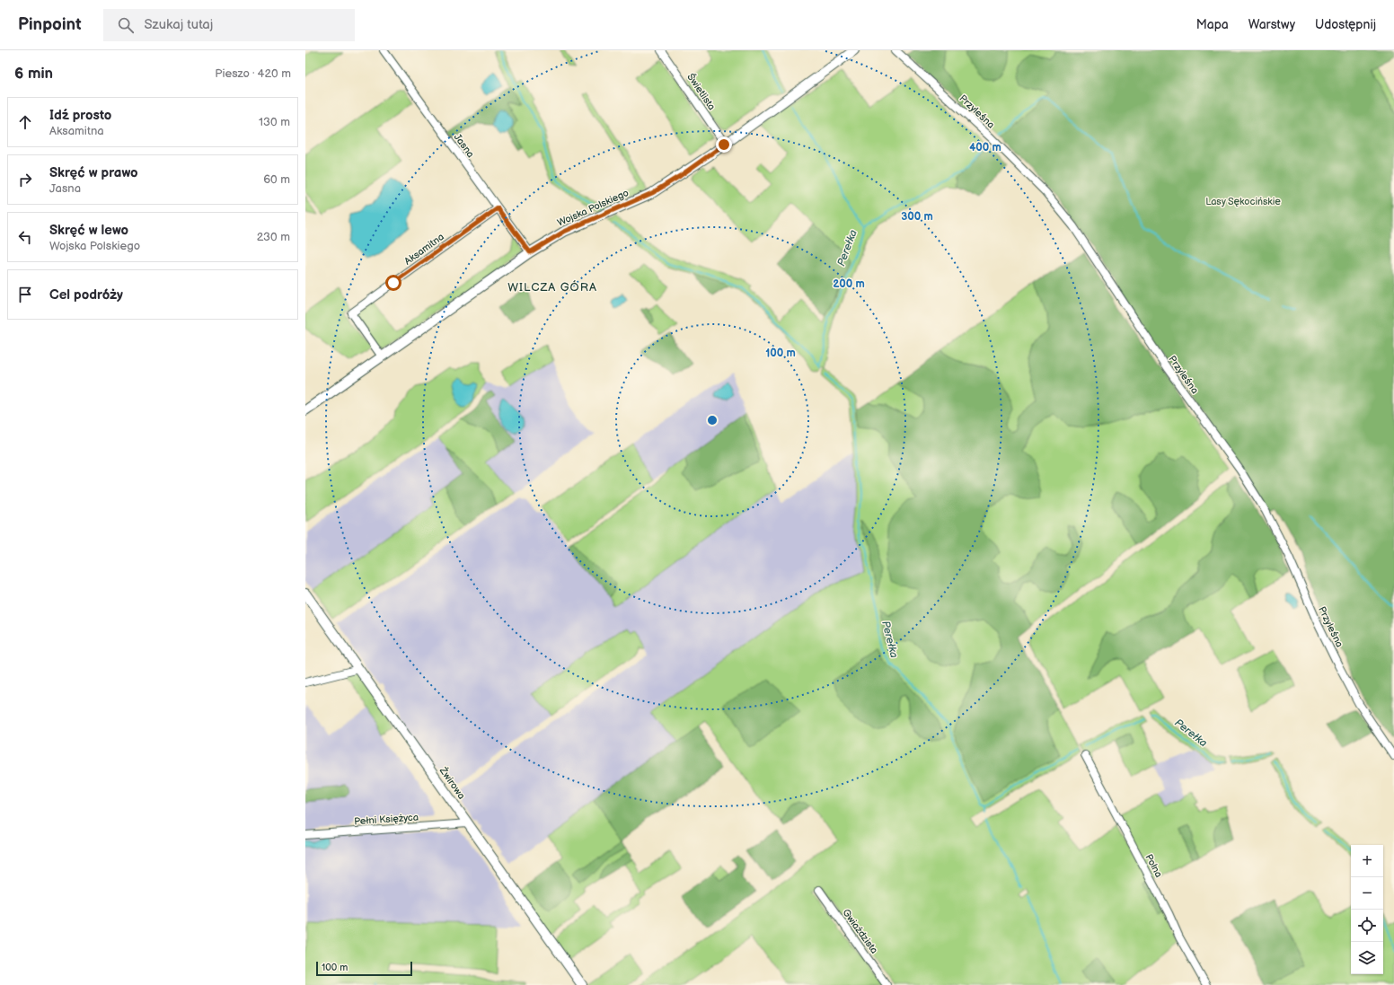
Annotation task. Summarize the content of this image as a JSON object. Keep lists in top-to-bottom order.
{
  "streets": {
    "street": [
      "Świetlista",
      "Przyleśna",
      "Jasna",
      "Wojska Polskiego",
      "Aksamitna",
      "Żwirowa",
      "Pełni Księżyca",
      "Polna",
      "Gwiaździsta"
    ]
  },
  "crossings": [
    ["Świetlista", "Wojska Polskiego"],
    ["Jasna", "Wojska Polskiego"],
    ["Jasna", "Aksamitna"],
    ["Wojska Polskiego", "Aksamitna"],
    ["Żwirowa", "Pełni Księżyca"]
  ],
  "districts": ["WILCZA GÓRA"],
  "water": ["Perełka"],
  "parks": ["Lasy Sękocińskie"],
  "scale_bar": "100 m",
  "page": {
    "header": "Pinpoint",
    "search": "Szukaj tutaj",
    "nav": ["Mapa", "Warstwy", "Udostępnij"],
    "heading": ["6 min", "Pieszo · 420 m"],
    "list": [
      ["Idź prosto", "Aksamitna", "130 m"],
      ["Skręć w prawo", "Jasna", "60 m"],
      ["Skręć w lewo", "Wojska Polskiego", "230 m"],
      "Cel podróży"
    ],
    "map_buttons": ["+", "−"],
    "scale": "100 m"
  },
  "rings": [
    "400 m",
    "300 m",
    "200 m",
    "100 m"
  ]
}
